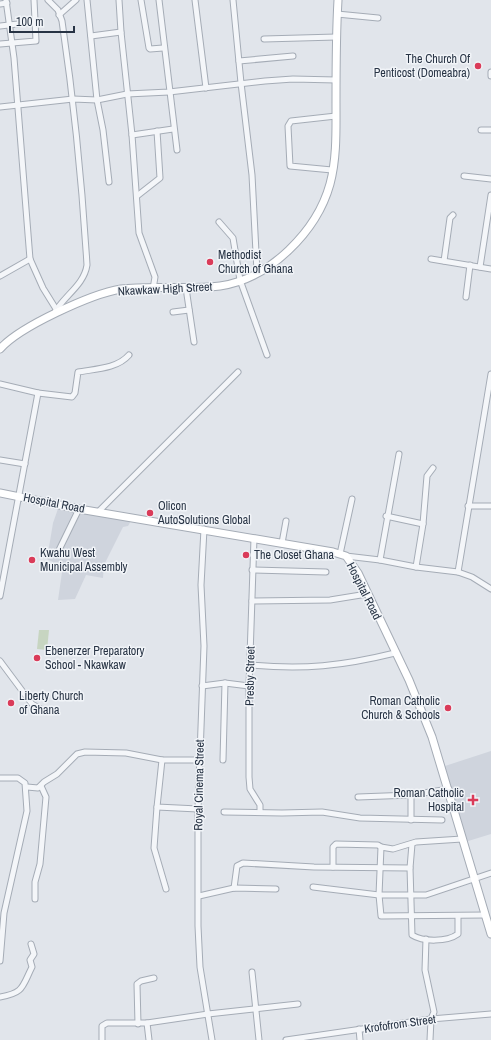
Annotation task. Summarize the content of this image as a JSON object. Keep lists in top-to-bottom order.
{
  "streets": {
    "street": [
      "Nkawkaw High Street",
      "Hospital Road",
      "Presby Street",
      "Royal Cinema Street",
      "Krofofrom Street"
    ]
  },
  "crossings": [
    ["Hospital Road", "Presby Street"],
    ["Hospital Road", "Royal Cinema Street"]
  ],
  "places": {
    "other": [
      "The Church Of Penticost (Domeabra)",
      "Methodist Church of Ghana",
      "Olicon AutoSolutions Global",
      "The Closet Ghana",
      "Kwahu West Municipal Assembly",
      "Ebenerzer Preparatory School - Nkawkaw",
      "Liberty Church of Ghana",
      "Roman Catholic Church & Schools"
    ],
    "health": ["Roman Catholic Hospital"]
  },
  "scale_bar": "100 m"
}
